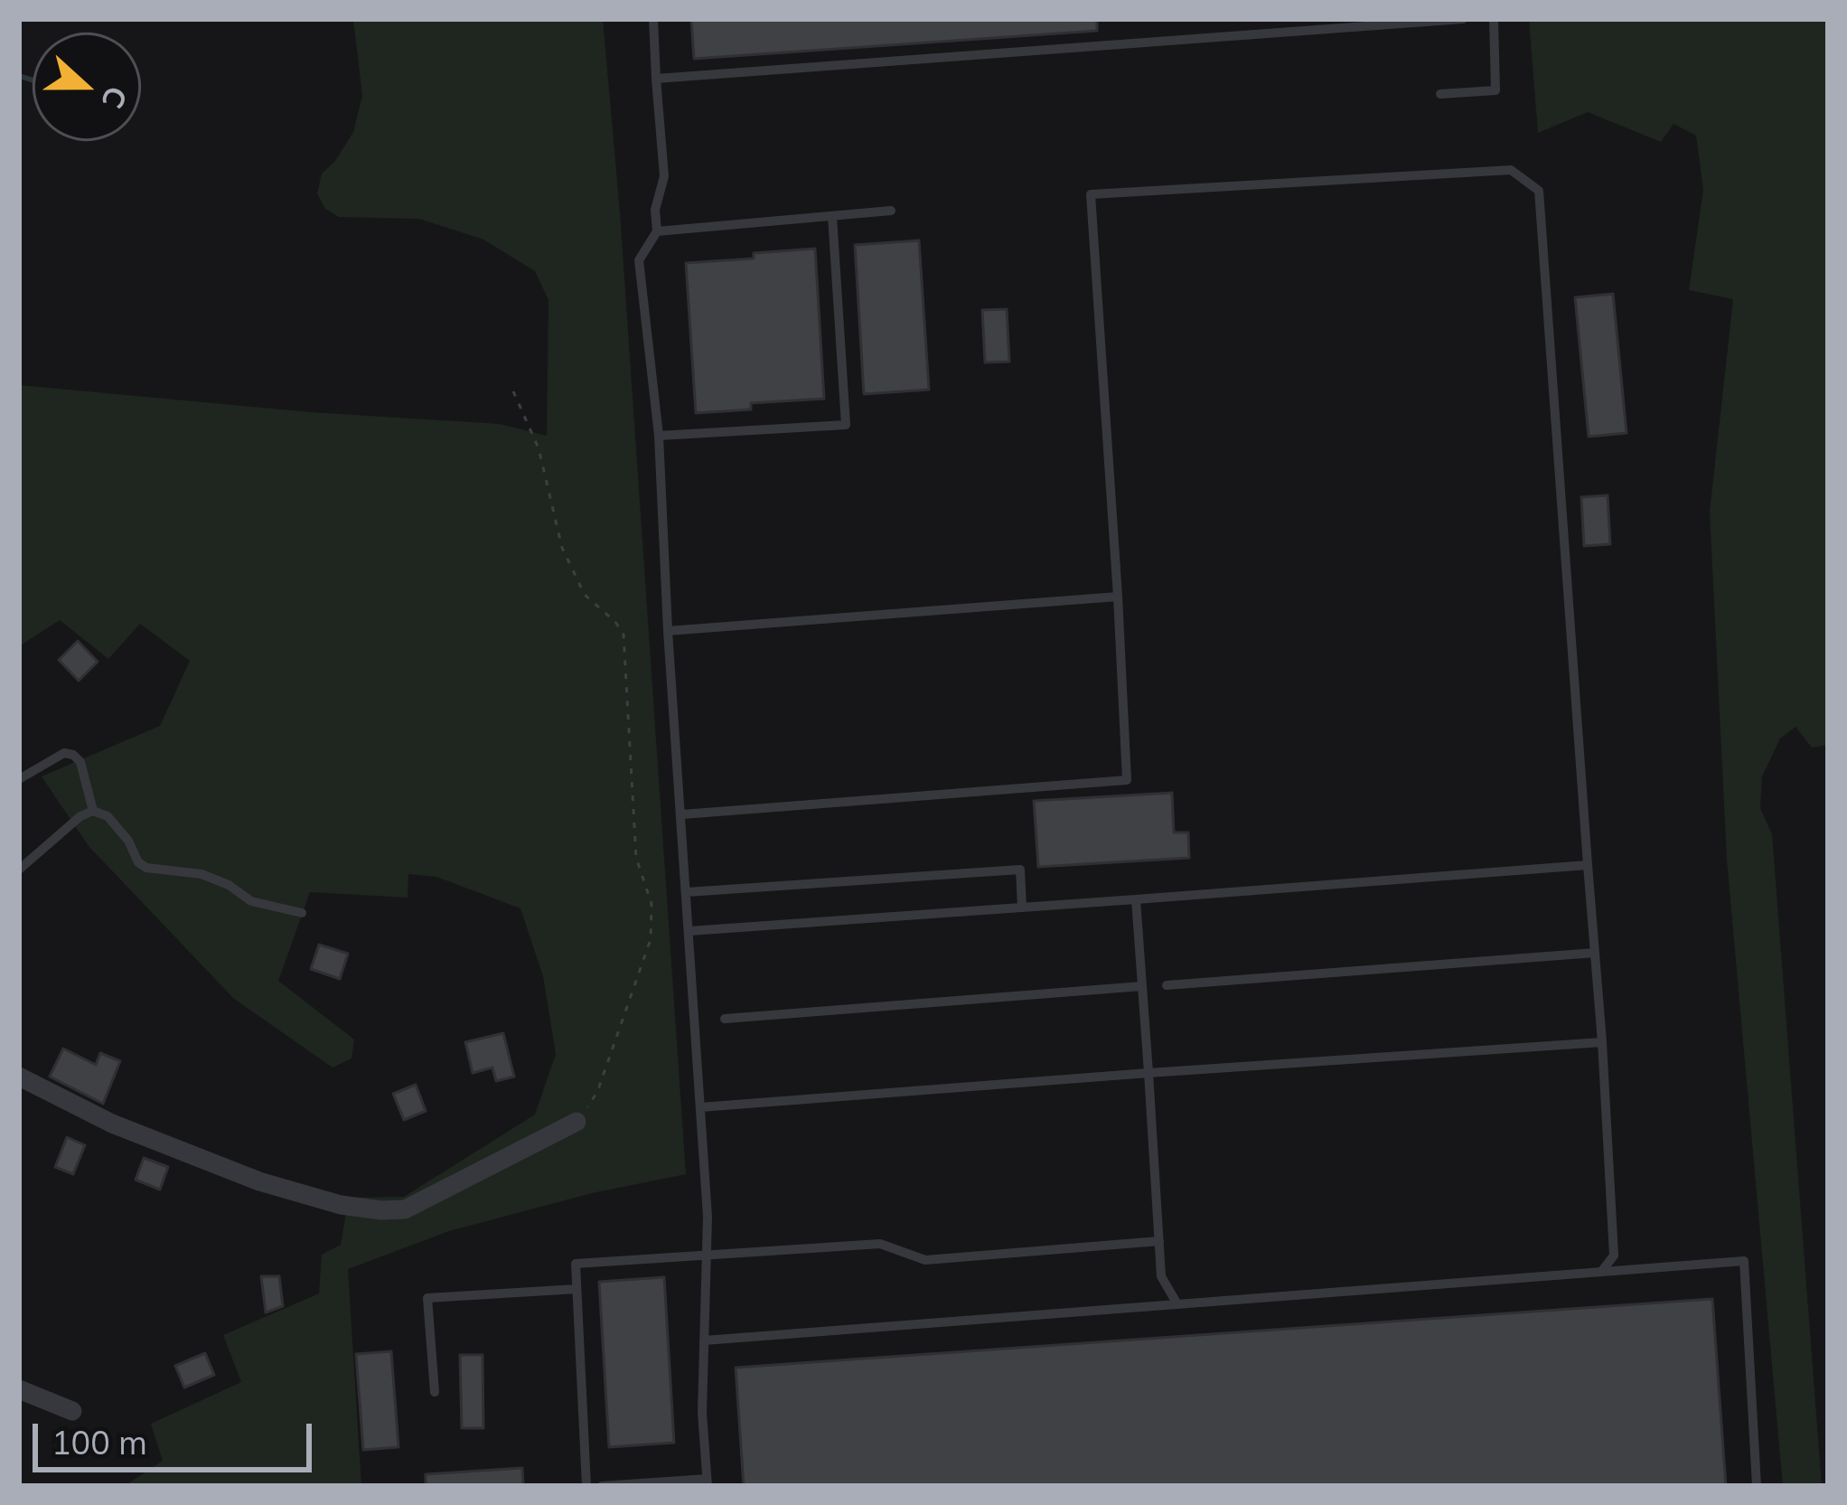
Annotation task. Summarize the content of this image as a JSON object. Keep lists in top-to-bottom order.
{
  "scale_bar": "100 m",
  "north": "right"
}
